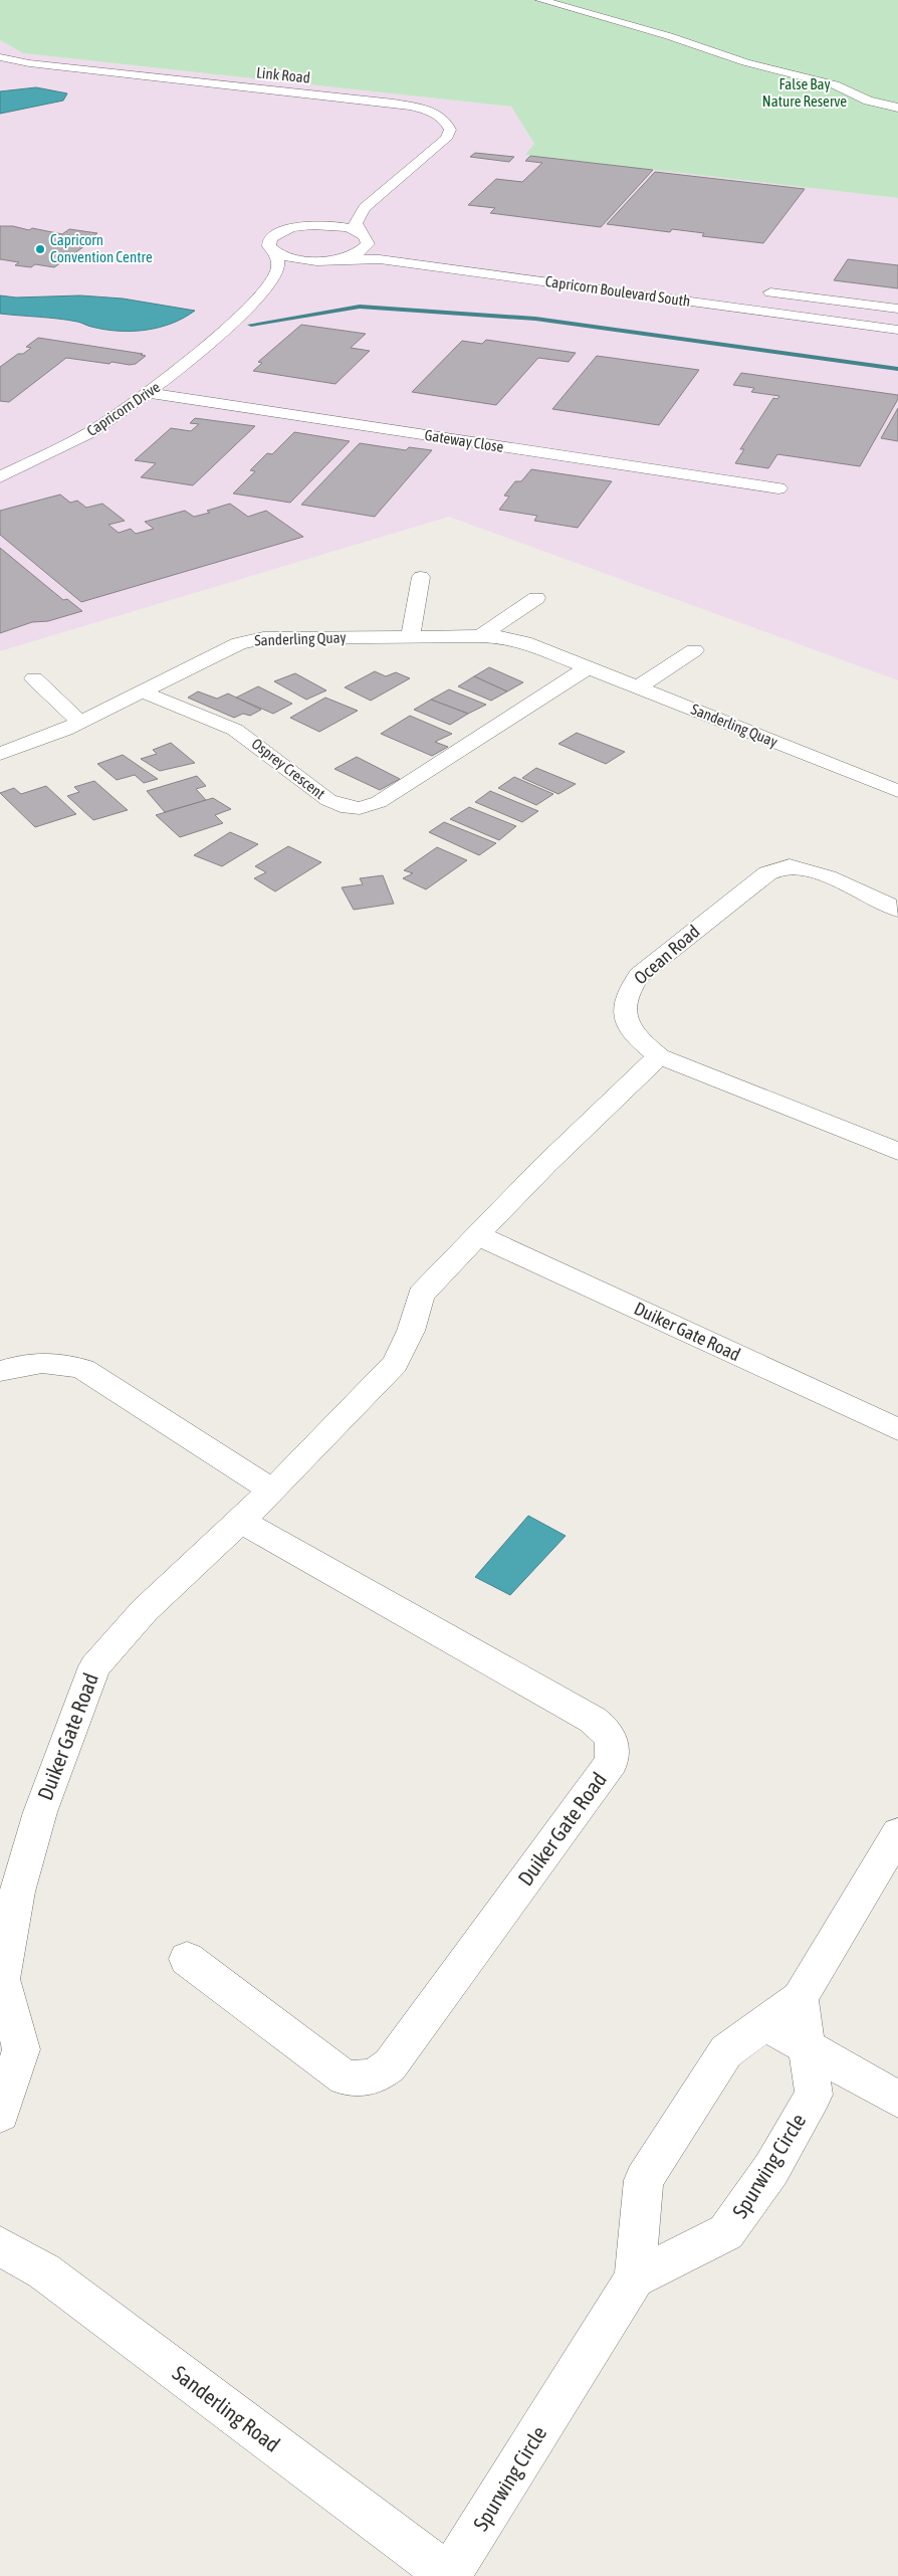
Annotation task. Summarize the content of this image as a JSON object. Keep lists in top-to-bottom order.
{
  "streets": {
    "street": [
      "Link Road",
      "Capricorn Boulevard South",
      "Capricorn Drive",
      "Gateway Close",
      "Sanderling Quay",
      "Osprey Crescent",
      "Ocean Road",
      "Duiker Gate Road",
      "Spurwing Circle",
      "Sanderling Road"
    ]
  },
  "crossings": [
    ["Link Road", "Capricorn Boulevard South"],
    ["Capricorn Boulevard South", "Capricorn Drive"],
    ["Capricorn Drive", "Gateway Close"],
    ["Sanderling Quay", "Osprey Crescent"],
    ["Ocean Road", "Duiker Gate Road"],
    ["Spurwing Circle", "Sanderling Road"]
  ],
  "parks": ["False Bay Nature Reserve"],
  "places": ["Capricorn Convention Centre"]
}
